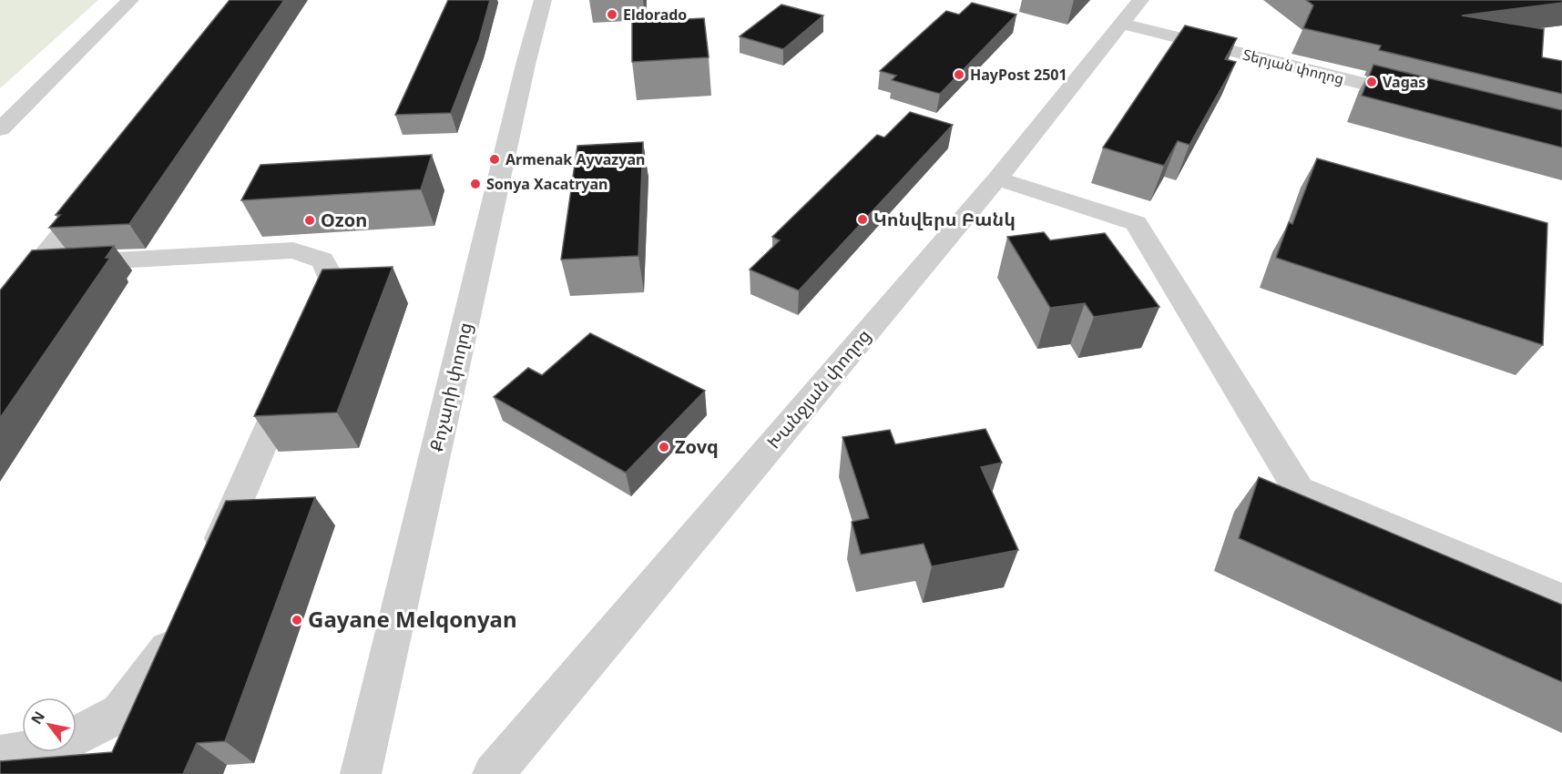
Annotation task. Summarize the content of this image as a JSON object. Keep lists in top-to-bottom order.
{
  "streets": {
    "street": ["Տերյան փողոց", "Քոչարի փողոց", "Խանջյան փողոց"]
  },
  "crossings": [
    ["Տերյան փողոց", "Խանջյան փողոց"]
  ],
  "places": [
    "Eldorado",
    "HayPost 2501",
    "Vagas",
    "Armenak Ayvazyan",
    "Sonya Xacatryan",
    "Կոնվերս Բանկ",
    "Ozon",
    "Zovq",
    "Gayane Melqonyan"
  ],
  "north": "top left"
}
